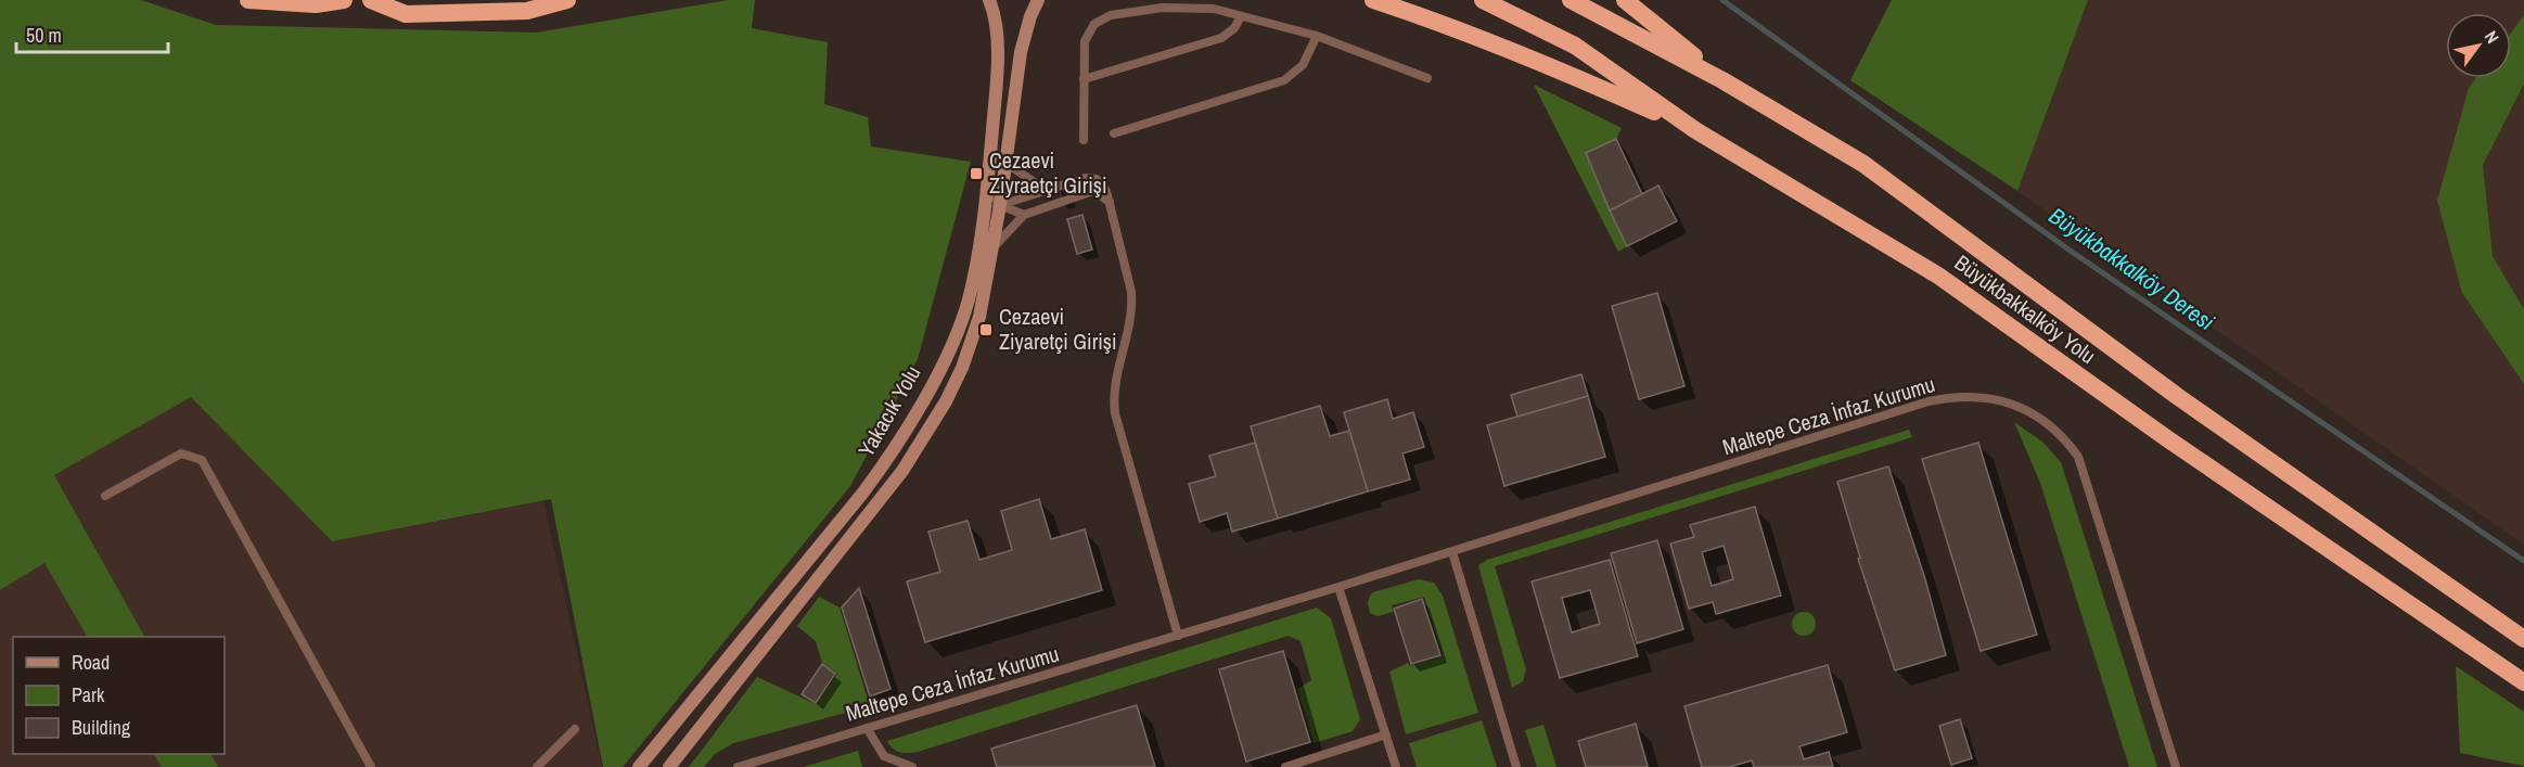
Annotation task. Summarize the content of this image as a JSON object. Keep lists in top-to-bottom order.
{
  "streets": {
    "highway": ["Büyükbakkalköy Yolu"],
    "main road": ["Yakacık Yolu"],
    "lane": ["Maltepe Ceza İnfaz Kurumu"]
  },
  "water": ["Büyükbakkalköy Deresi"],
  "places": {
    "transit": ["Cezaevi Ziyraetçi Girişi", "Cezaevi Ziyaretçi Girişi"]
  },
  "legend": ["Road", "Park", "Building"],
  "scale_bar": "50 m",
  "north": "top right"
}
